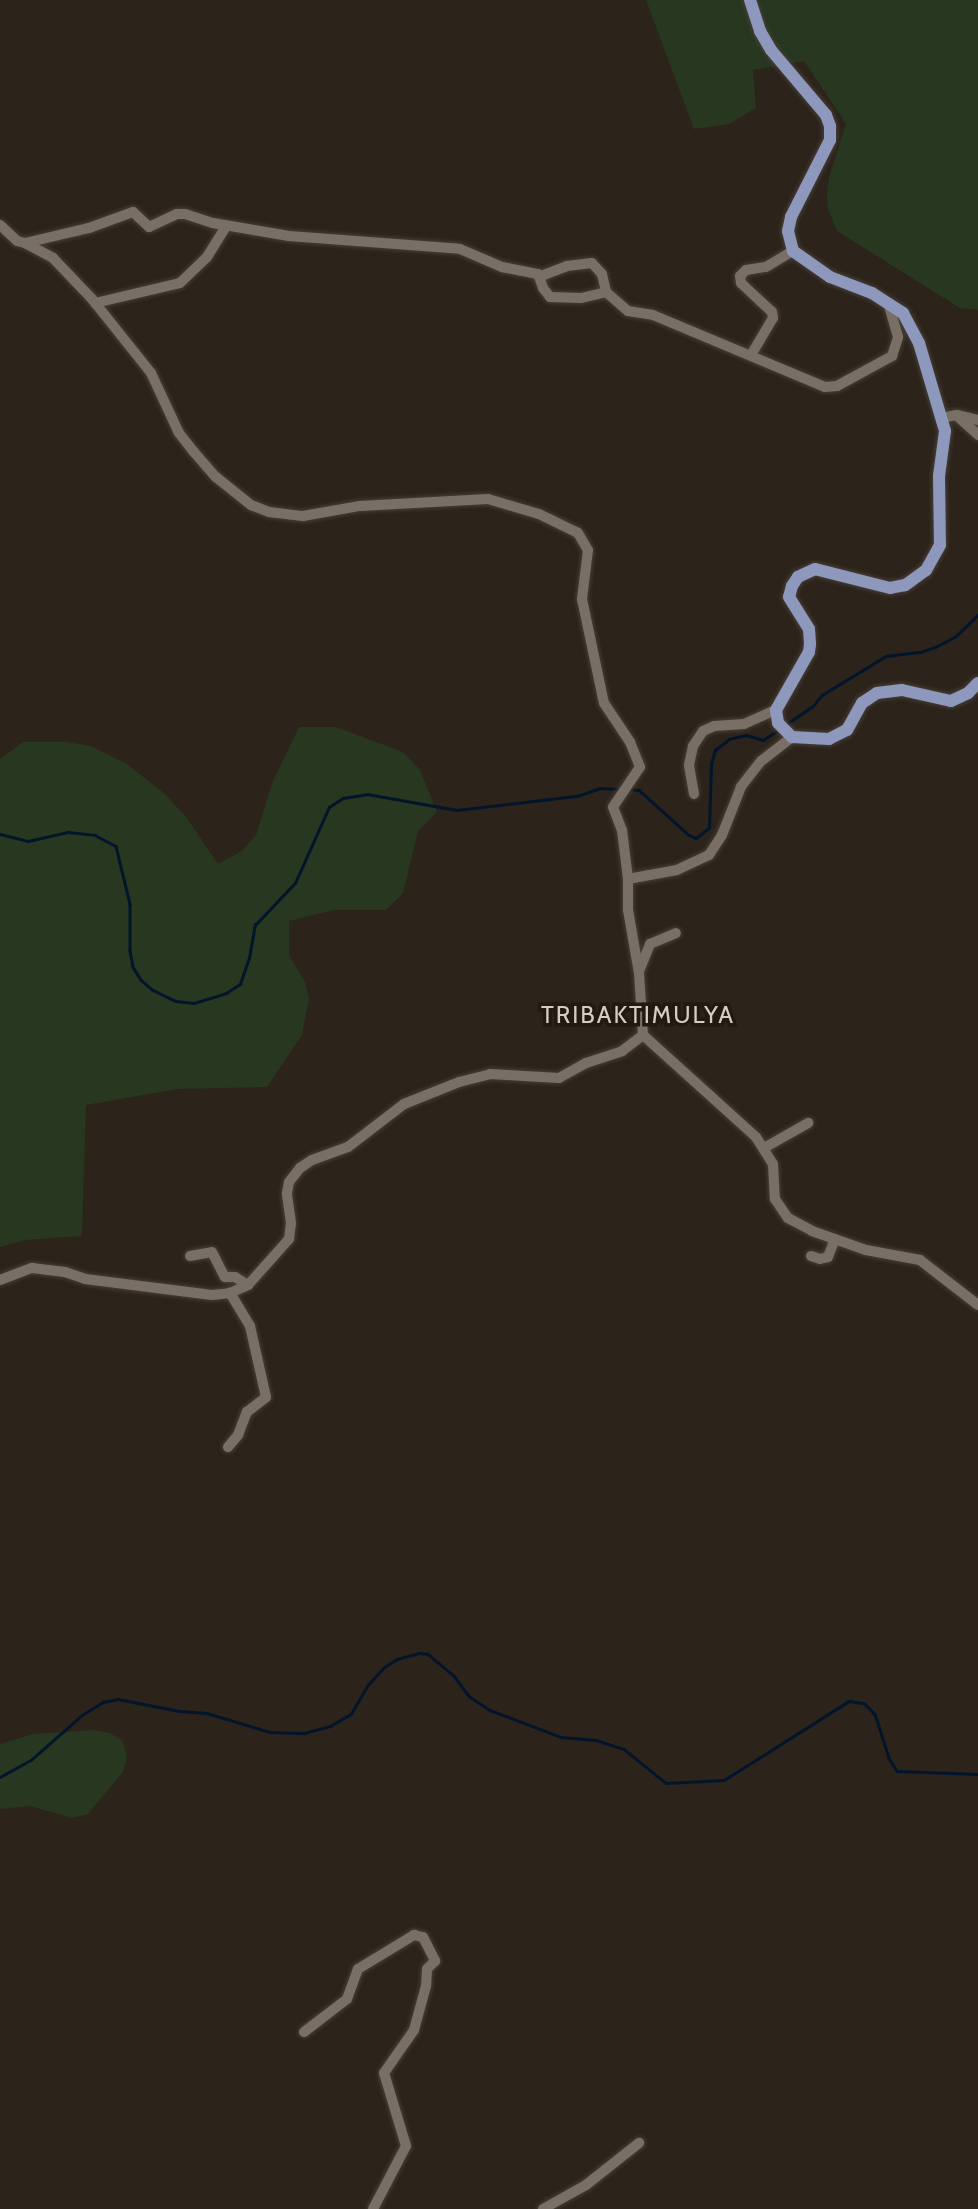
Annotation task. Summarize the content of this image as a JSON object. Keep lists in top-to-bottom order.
{
  "districts": ["TRIBAKTIMULYA"]
}
